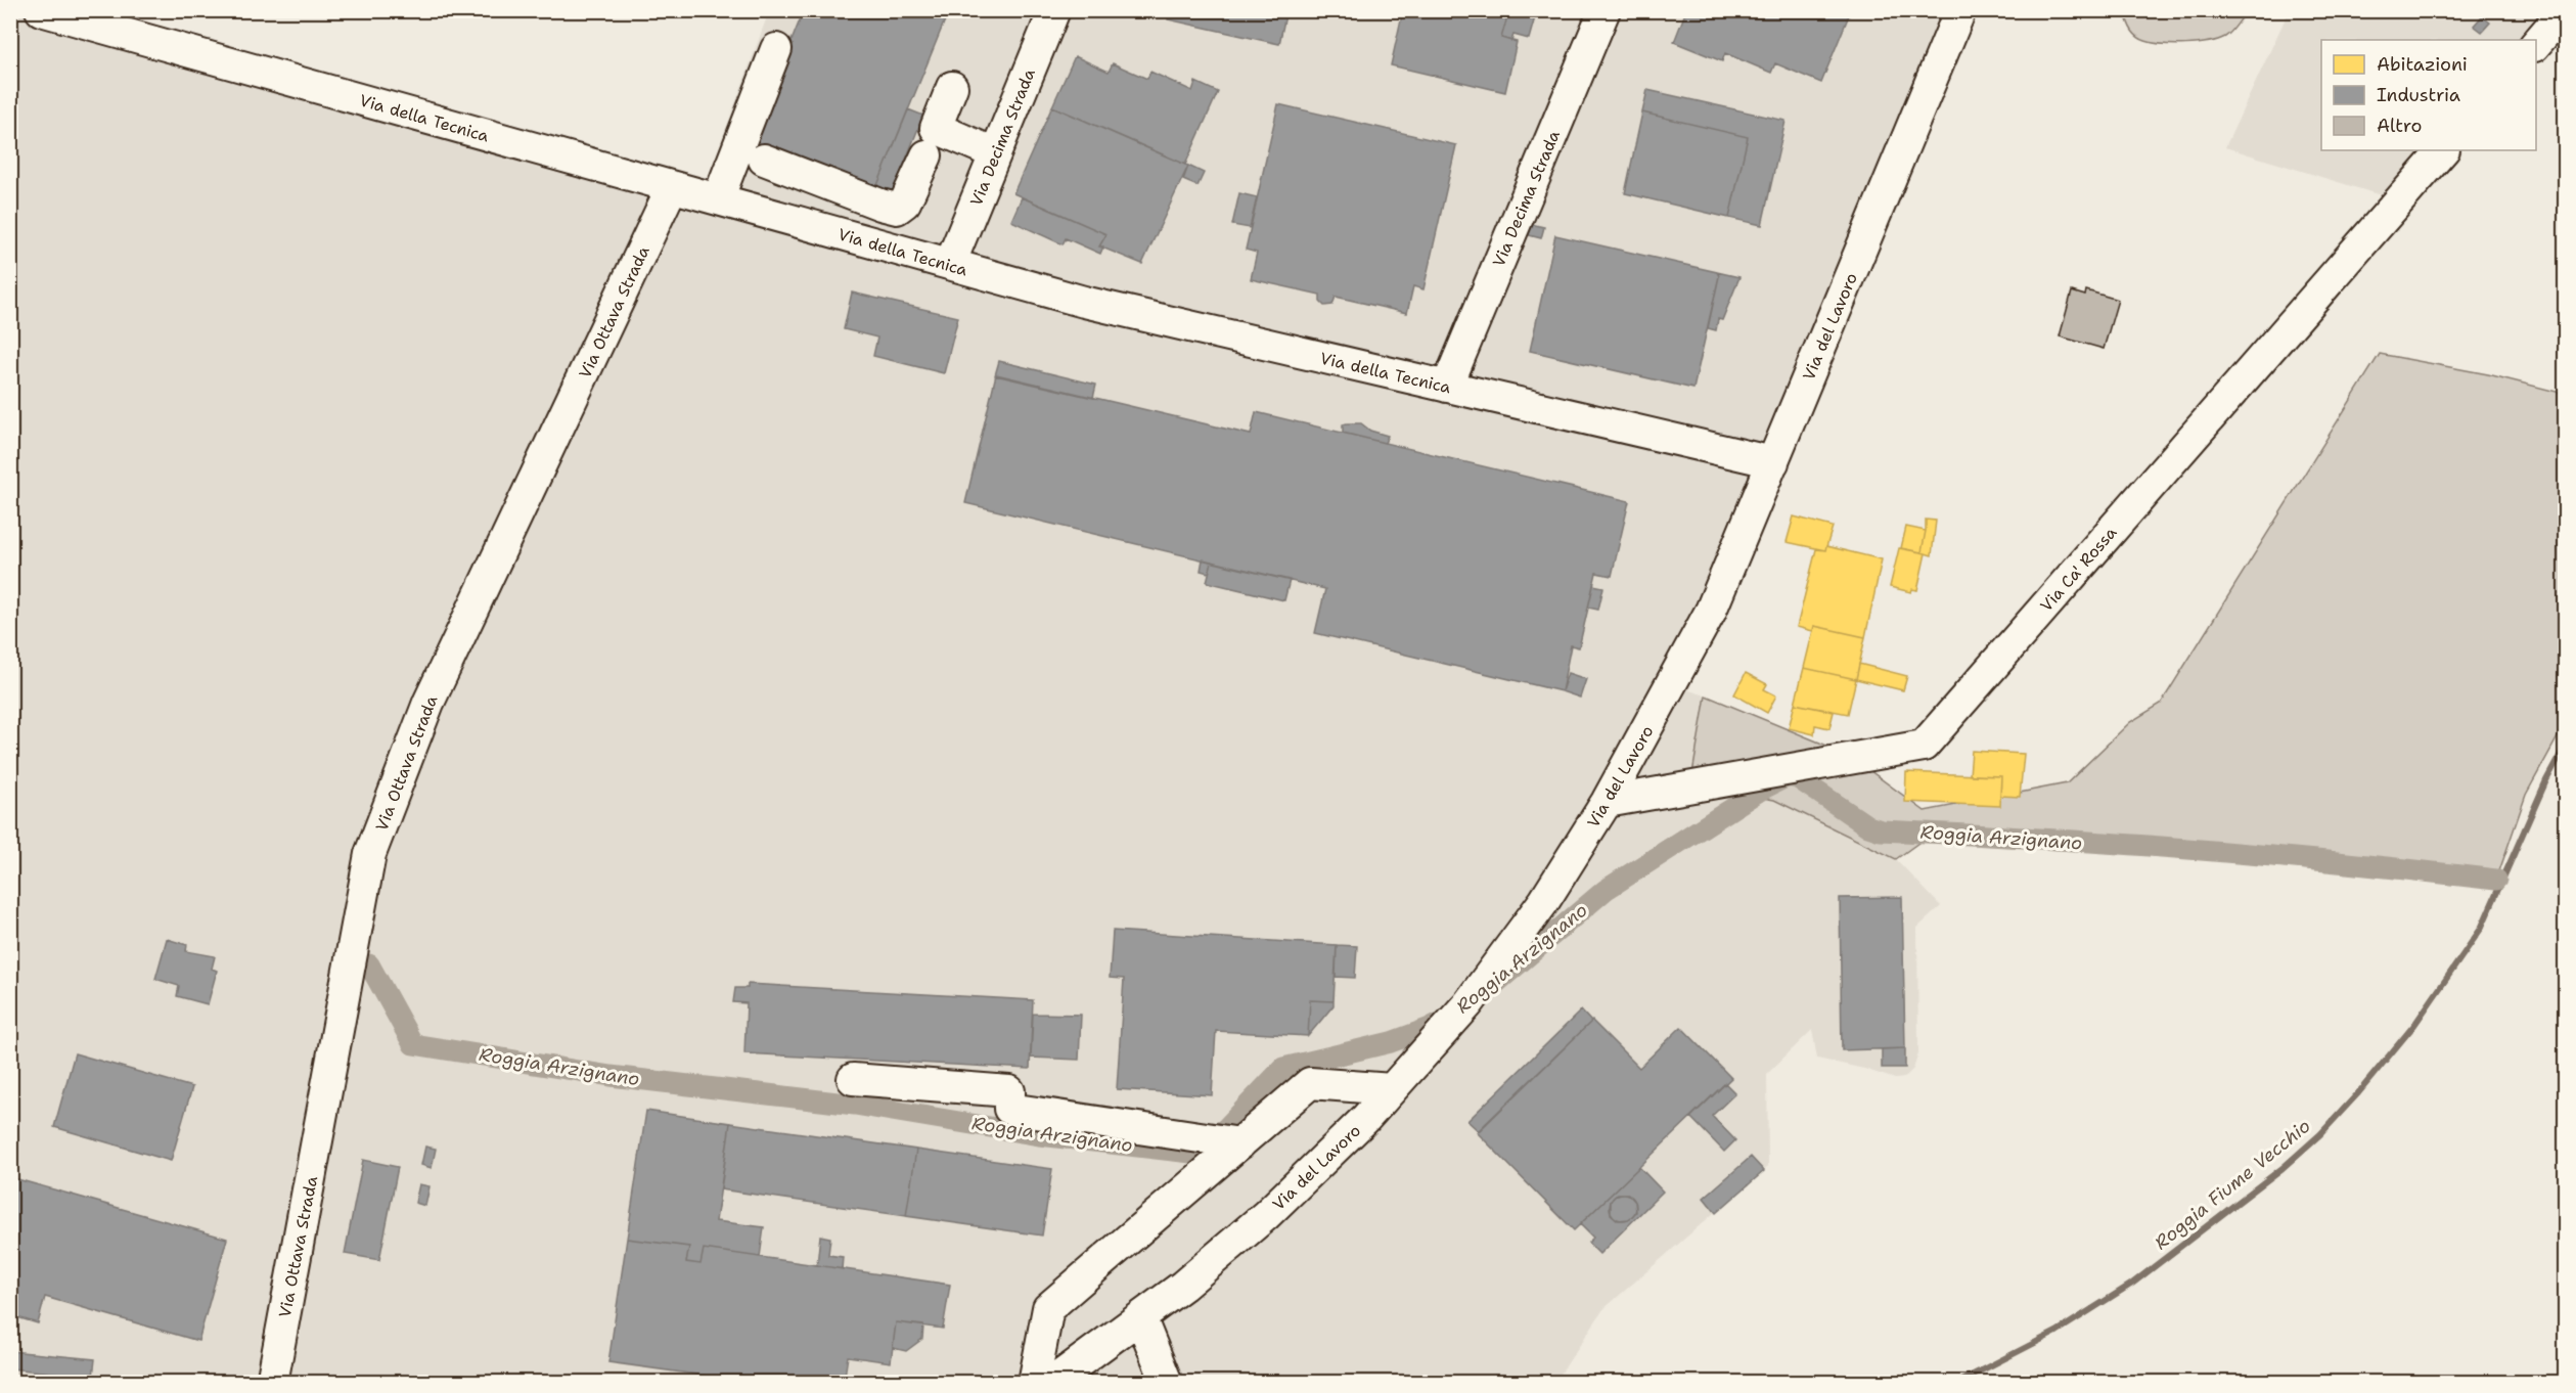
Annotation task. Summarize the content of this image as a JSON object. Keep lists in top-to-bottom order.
{
  "streets": {
    "street": [
      "Via della Tecnica",
      "Via Decima Strada",
      "Via Ottava Strada",
      "Via del Lavoro",
      "Via Ca' Rossa"
    ]
  },
  "crossings": [
    ["Via della Tecnica", "Via Decima Strada"],
    ["Via della Tecnica", "Via Ottava Strada"],
    ["Via della Tecnica", "Via del Lavoro"],
    ["Via del Lavoro", "Via Ca' Rossa"]
  ],
  "water": ["Roggia Arzignano", "Roggia Fiume Vecchio"],
  "legend": ["Abitazioni", "Industria", "Altro"]
}
